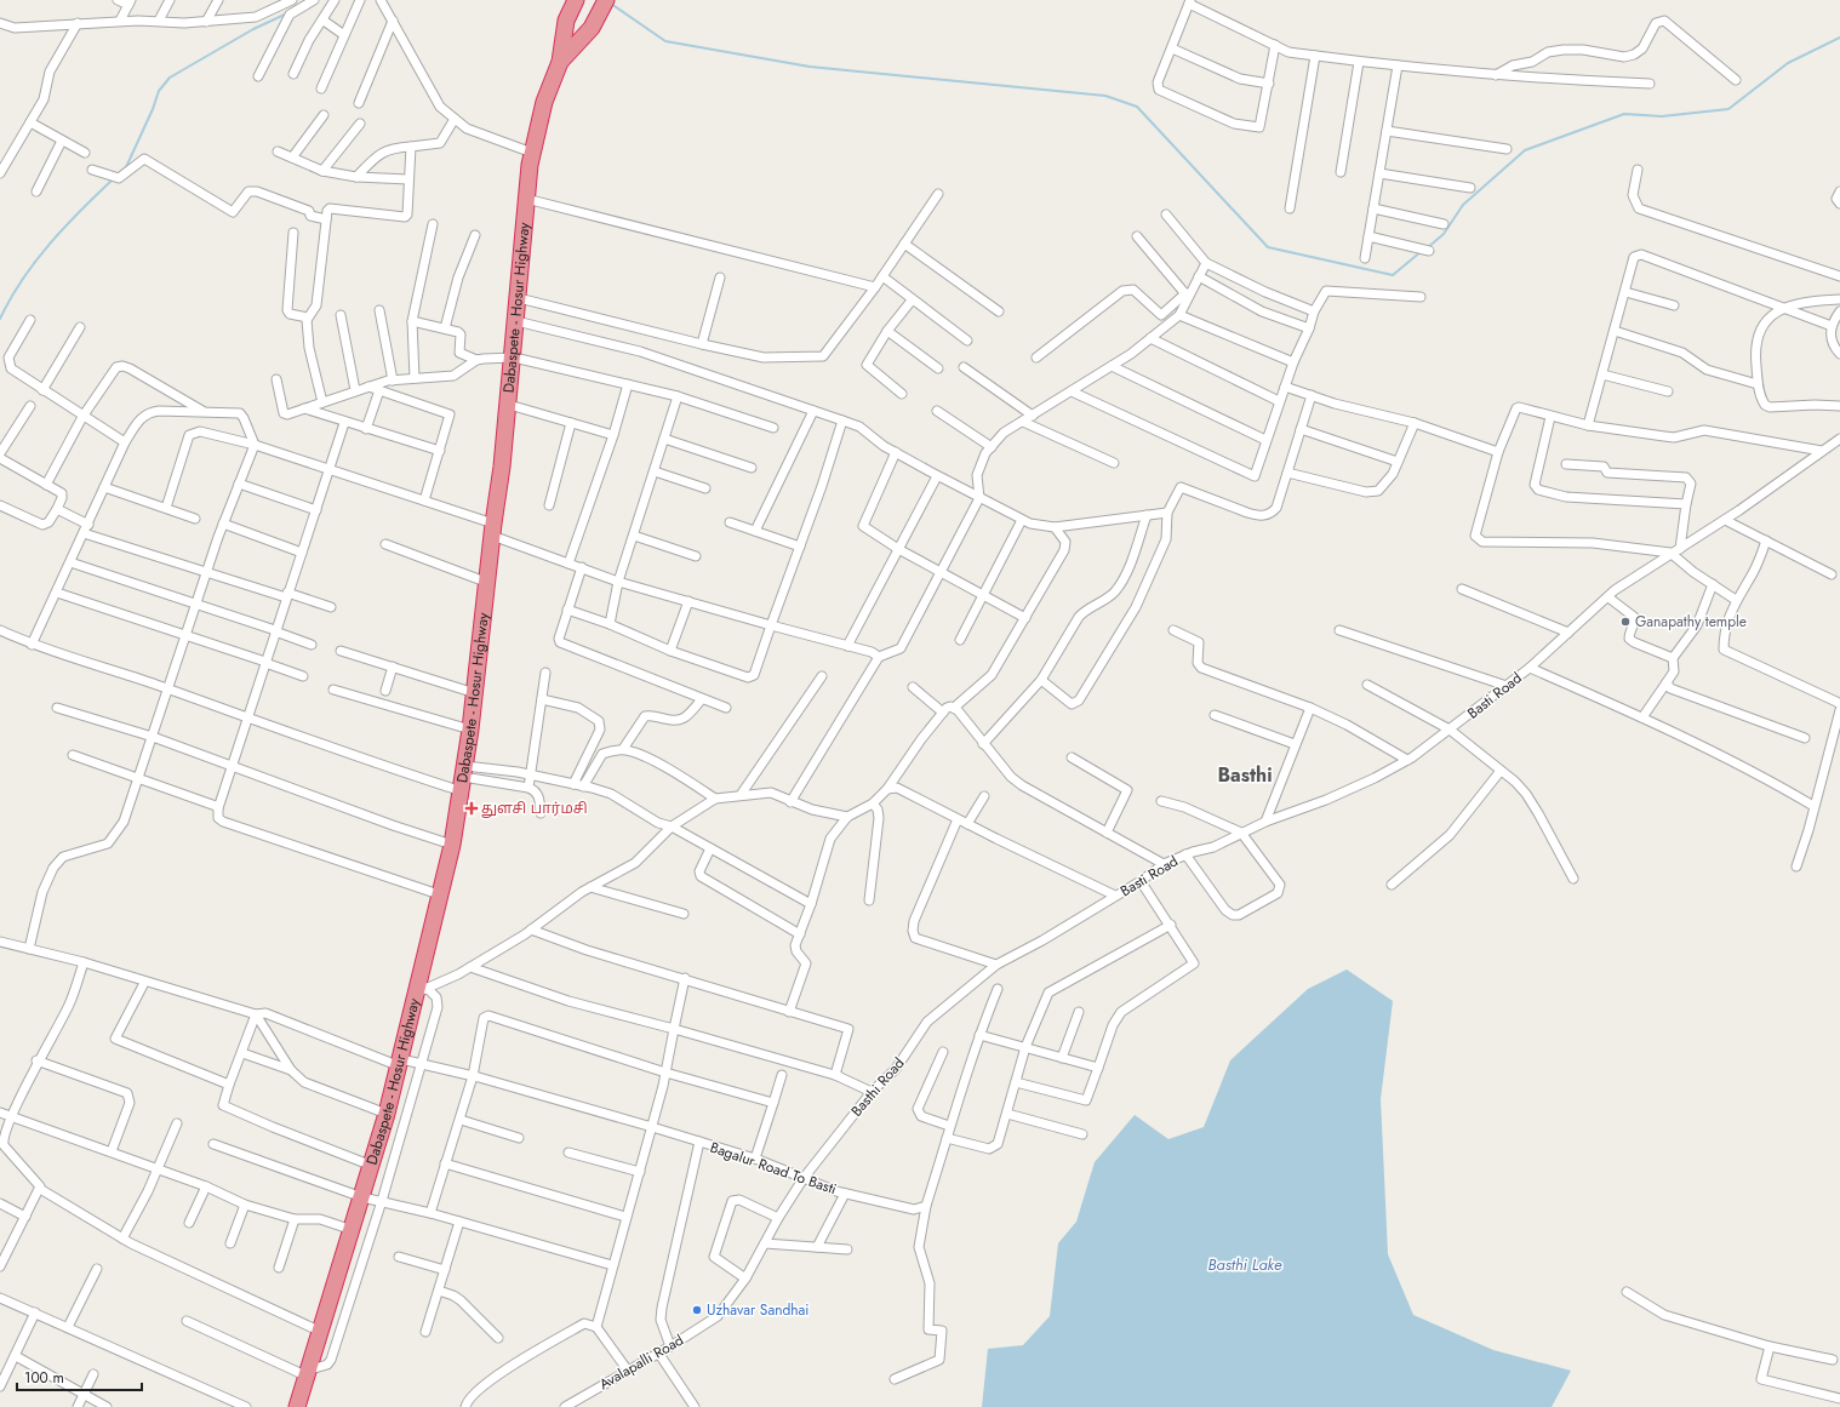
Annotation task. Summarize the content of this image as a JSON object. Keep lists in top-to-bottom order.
{
  "streets": {
    "highway": ["Dabaspete - Hosur Highway"],
    "street": [
      "Basti Road",
      "Basthi Road",
      "Bagalur Road To Basti",
      "Avalapalli Road"
    ]
  },
  "crossings": [
    ["Dabaspete - Hosur Highway", "Bagalur Road To Basti"],
    ["Basti Road", "Basthi Road"],
    ["Basthi Road", "Bagalur Road To Basti"],
    ["Basthi Road", "Avalapalli Road"]
  ],
  "districts": ["Basthi"],
  "water": ["Basthi Lake"],
  "places": {
    "other": ["Ganapathy temple", "Uzhavar Sandhai"],
    "health": ["துளசி பார்மசி"]
  },
  "scale_bar": "100 m"
}
